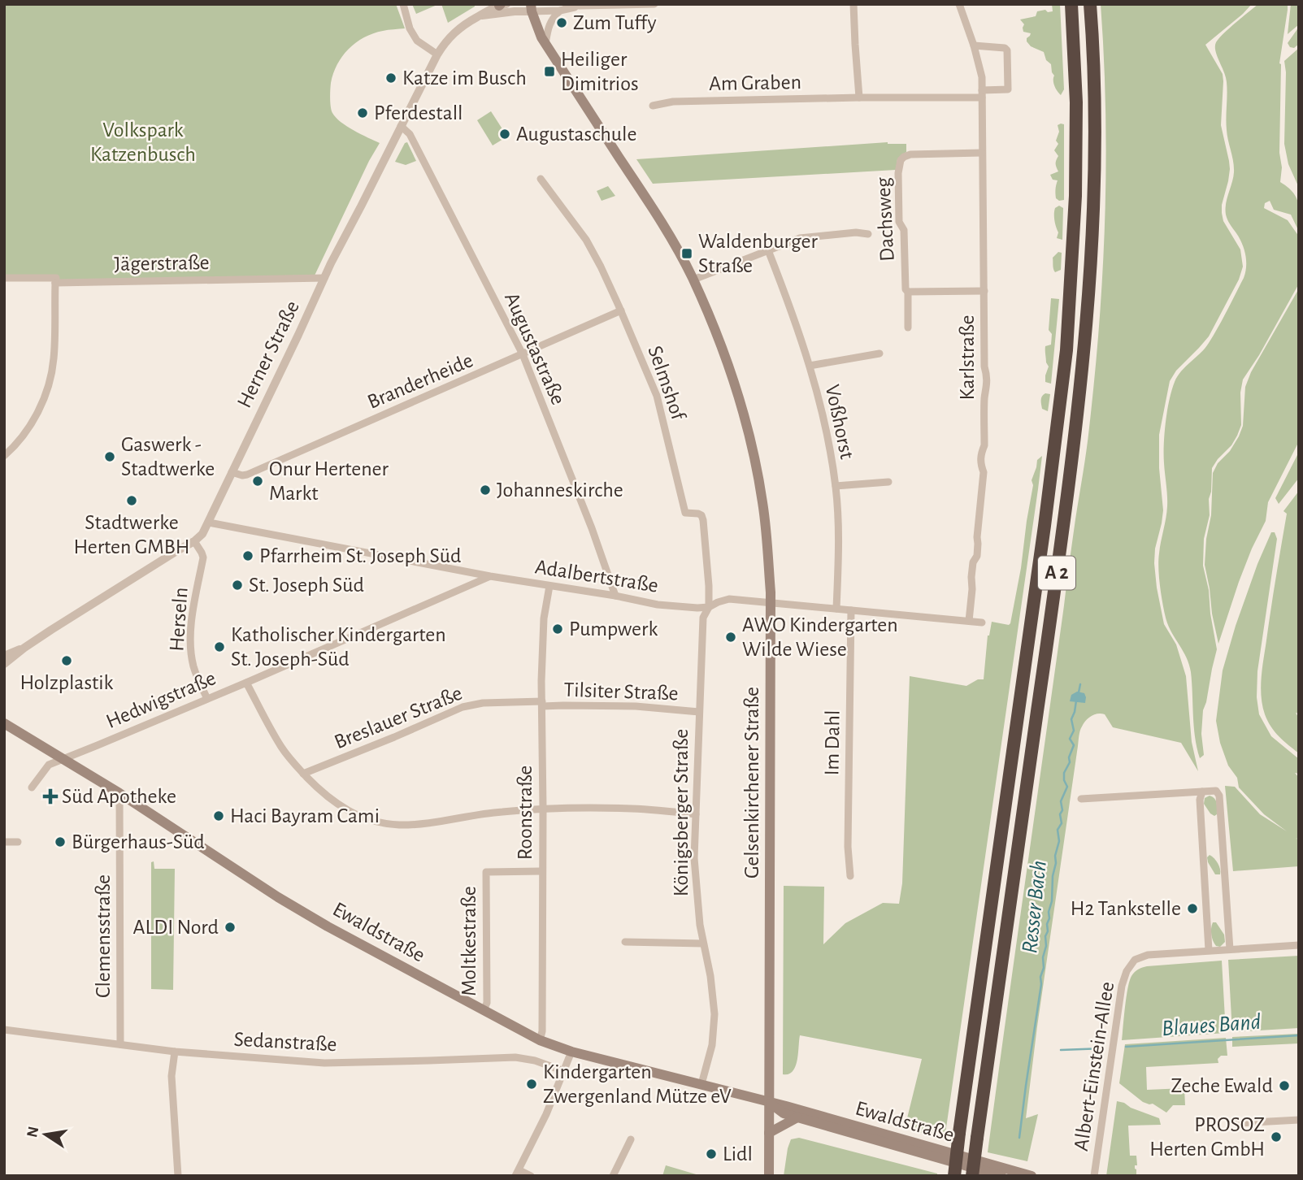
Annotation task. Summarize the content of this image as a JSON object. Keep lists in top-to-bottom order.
{
  "streets": {
    "highway": ["A 2"],
    "main road": ["Gelsenkirchener Straße", "Ewaldstraße"],
    "street": [
      "Am Graben",
      "Dachsweg",
      "Jägerstraße",
      "Augustastraße",
      "Herner Straße",
      "Karlstraße",
      "Branderheide",
      "Selmshof",
      "Voßhorst",
      "Adalbertstraße",
      "Herseln",
      "Tilsiter Straße",
      "Hedwigstraße",
      "Breslauer Straße",
      "Im Dahl",
      "Roonstraße",
      "Königsberger Straße",
      "Clemensstraße",
      "Moltkestraße",
      "Sedanstraße",
      "Albert-Einstein-Allee"
    ]
  },
  "crossings": [
    ["Am Graben", "Karlstraße"],
    ["Dachsweg", "Karlstraße"],
    ["Jägerstraße", "Herner Straße"],
    ["Augustastraße", "Herner Straße"],
    ["Augustastraße", "Branderheide"],
    ["Augustastraße", "Adalbertstraße"],
    ["Herner Straße", "Branderheide"],
    ["Herner Straße", "Adalbertstraße"],
    ["Herner Straße", "Herseln"],
    ["Herner Straße", "Gelsenkirchener Straße"],
    ["Karlstraße", "Adalbertstraße"],
    ["Branderheide", "Selmshof"],
    ["Selmshof", "Adalbertstraße"],
    ["Selmshof", "Königsberger Straße"],
    ["Voßhorst", "Adalbertstraße"],
    ["Adalbertstraße", "Hedwigstraße"],
    ["Adalbertstraße", "Im Dahl"],
    ["Adalbertstraße", "Gelsenkirchener Straße"],
    ["Adalbertstraße", "Roonstraße"],
    ["Adalbertstraße", "Königsberger Straße"],
    ["Herseln", "Hedwigstraße"],
    ["Tilsiter Straße", "Breslauer Straße"],
    ["Tilsiter Straße", "Roonstraße"],
    ["Tilsiter Straße", "Königsberger Straße"],
    ["Hedwigstraße", "Ewaldstraße"],
    ["Breslauer Straße", "Roonstraße"],
    ["Gelsenkirchener Straße", "Ewaldstraße"],
    ["Roonstraße", "Ewaldstraße"],
    ["Roonstraße", "Moltkestraße"],
    ["Königsberger Straße", "Ewaldstraße"],
    ["Ewaldstraße", "Clemensstraße"],
    ["Ewaldstraße", "Moltkestraße"],
    ["Clemensstraße", "Sedanstraße"]
  ],
  "water": ["Resser Bach", "Blaues Band"],
  "parks": ["Volkspark Katzenbusch"],
  "places": {
    "other": [
      "Zum Tuffy",
      "Katze im Busch",
      "Pferdestall",
      "Augustaschule",
      "Gaswerk - Stadtwerke",
      "Onur Hertener Markt",
      "Johanneskirche",
      "Stadtwerke Herten GMBH",
      "Pfarrheim St. Joseph Süd",
      "St. Joseph Süd",
      "Pumpwerk",
      "AWO Kindergarten Wilde Wiese",
      "Katholischer Kindergarten St. Joseph-Süd",
      "Holzplastik",
      "Haci Bayram Cami",
      "Bürgerhaus-Süd",
      "H2 Tankstelle",
      "ALDI Nord",
      "Kindergarten Zwergenland Mütze eV",
      "Zeche Ewald",
      "PROSOZ Herten GmbH",
      "Lidl"
    ],
    "transit": ["Heiliger Dimitrios", "Waldenburger Straße"],
    "health": ["Süd Apotheke"]
  },
  "north": "left"
}
